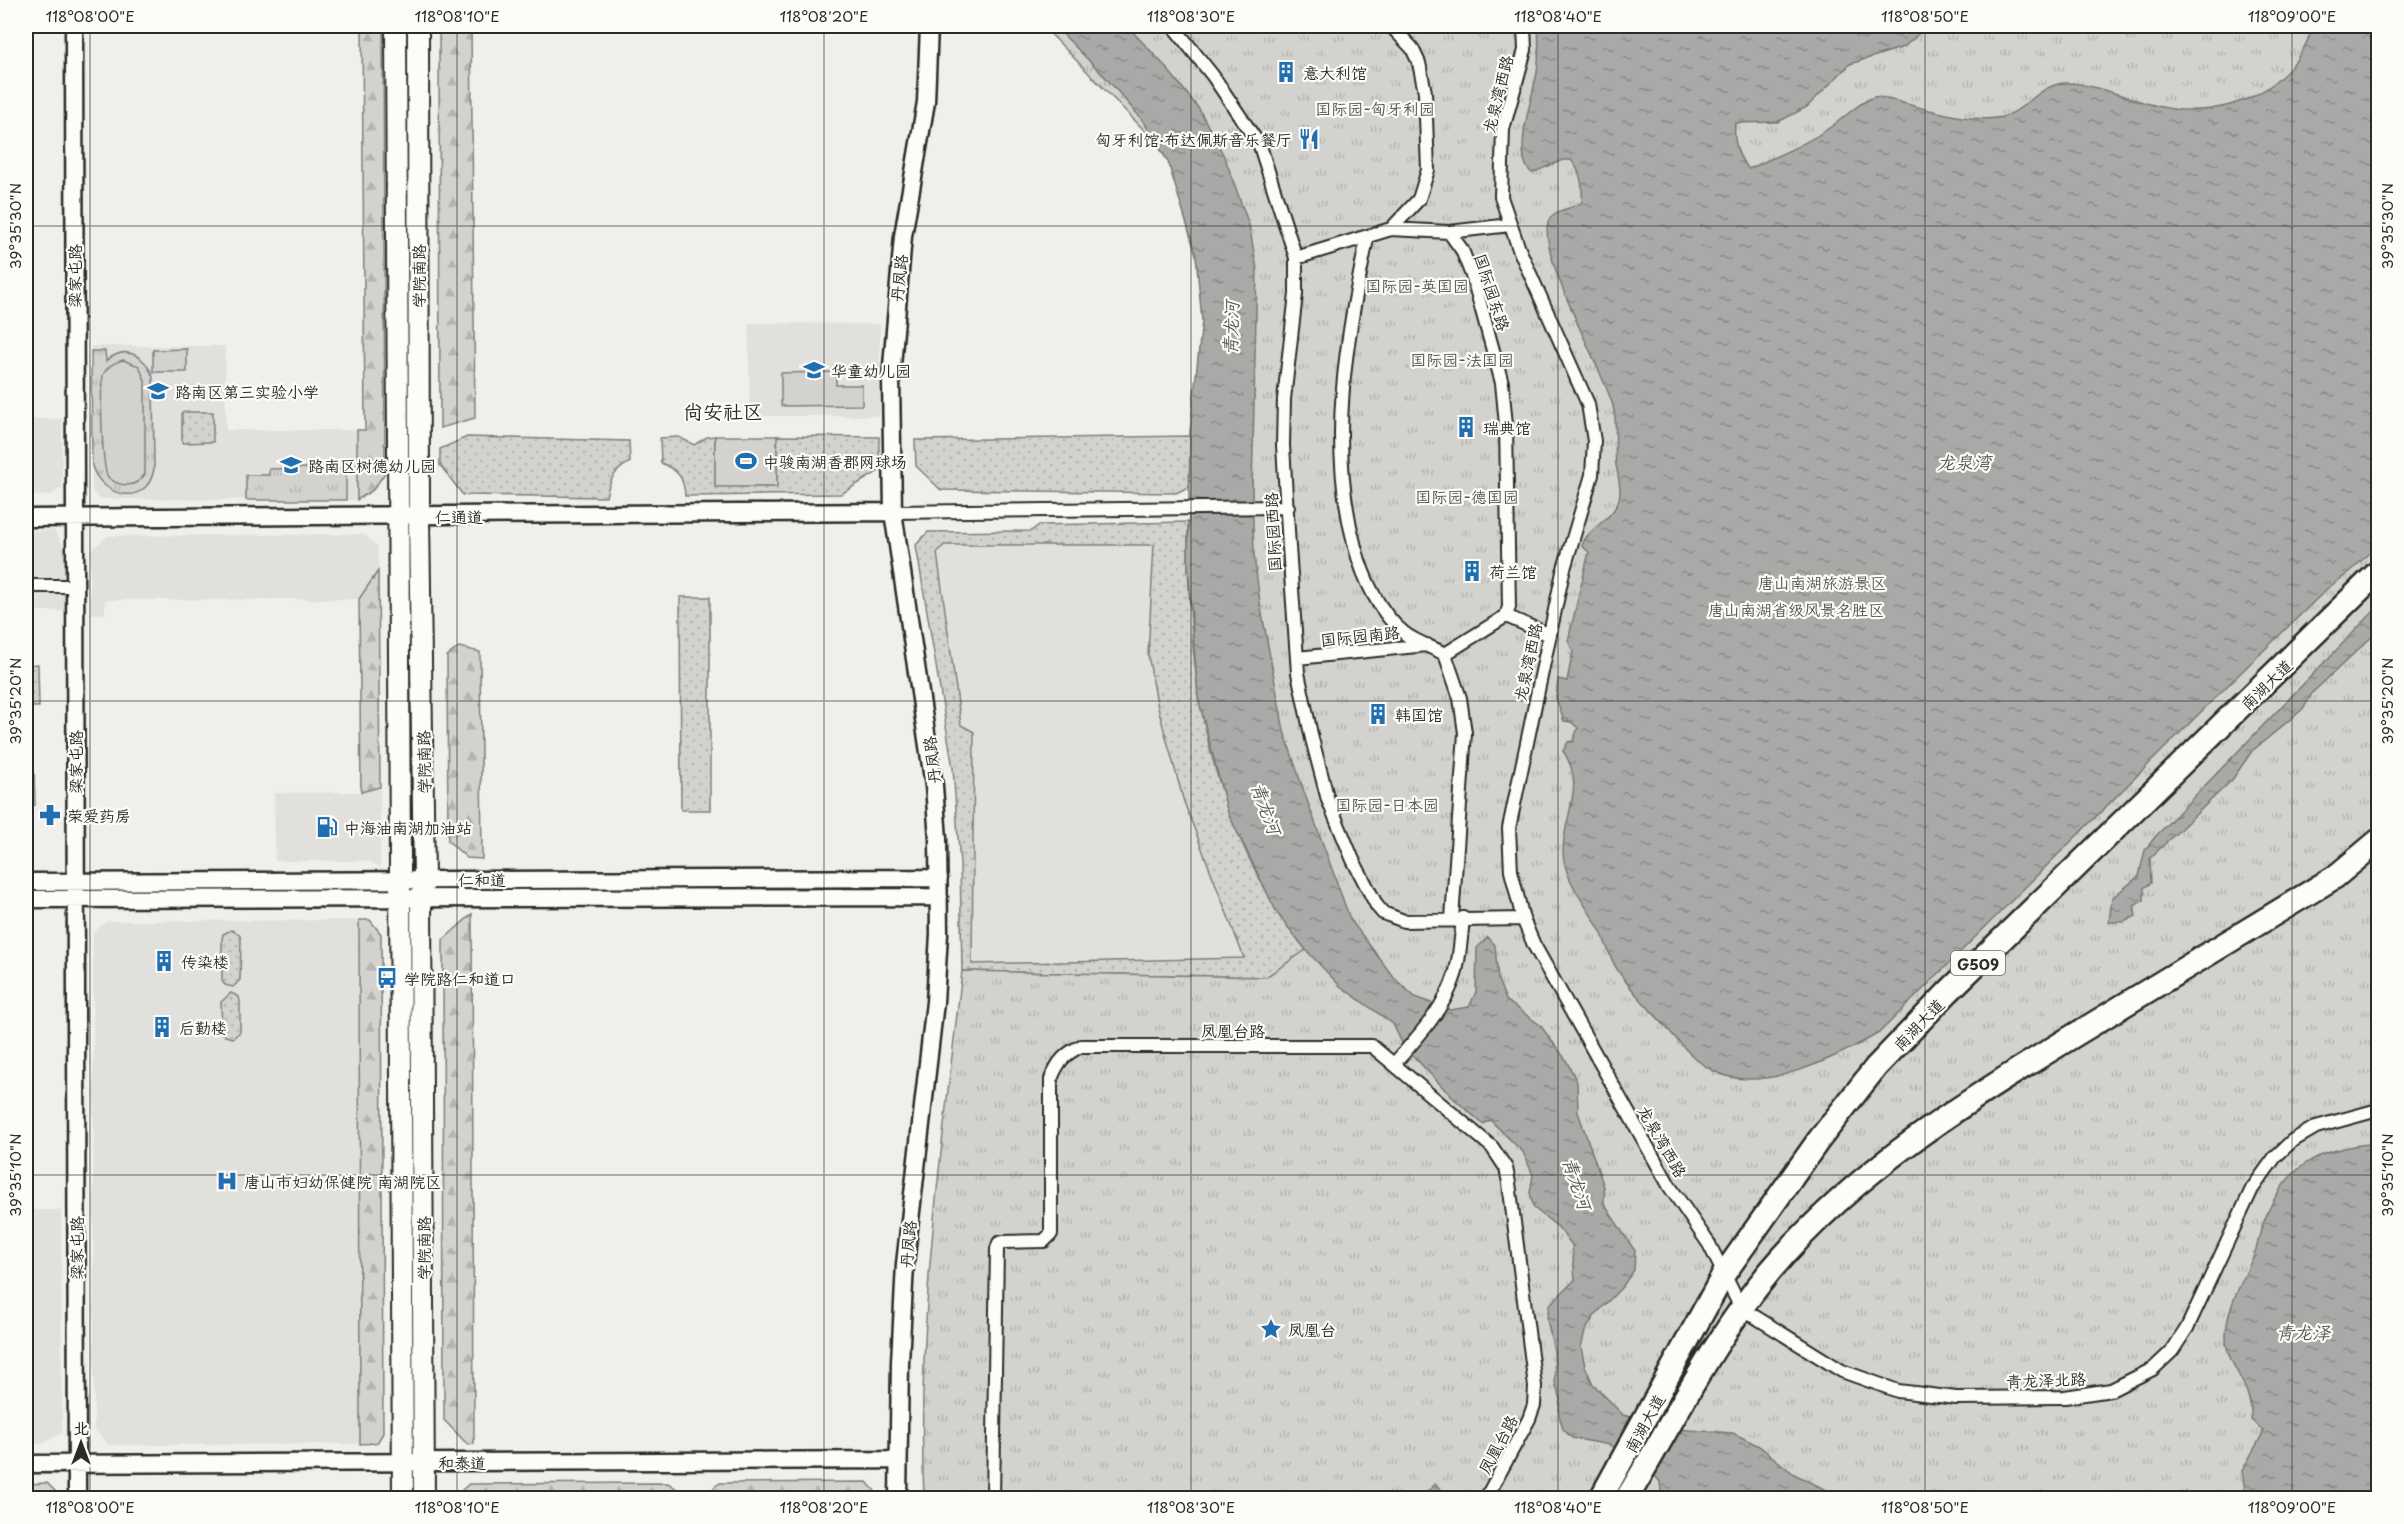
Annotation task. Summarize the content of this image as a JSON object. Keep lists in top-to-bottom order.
{
  "streets": {
    "highway": ["南湖大道", "G509"],
    "main road": [
      "梁家屯路",
      "学院南路",
      "丹凤路",
      "仁通道",
      "仁和道",
      "和泰道"
    ],
    "street": [
      "龙泉湾西路",
      "国际园东路",
      "国际园西路",
      "国际园南路",
      "凤凰台路",
      "青龙泽北路"
    ]
  },
  "crossings": [
    ["龙泉湾西路", "国际园西路"],
    ["龙泉湾西路", "南湖大道"],
    ["梁家屯路", "仁通道"],
    ["梁家屯路", "仁和道"],
    ["梁家屯路", "和泰道"],
    ["学院南路", "仁通道"],
    ["学院南路", "仁和道"],
    ["学院南路", "和泰道"],
    ["丹凤路", "仁通道"],
    ["丹凤路", "仁和道"],
    ["丹凤路", "和泰道"],
    ["国际园西路", "国际园南路"],
    ["南湖大道", "青龙泽北路"]
  ],
  "districts": ["尚安社区"],
  "water": ["青龙河", "龙泉湾", "青龙泽"],
  "parks": [
    "国际园-匈牙利园",
    "国际园-英国园",
    "国际园-法国园",
    "国际园-德国园",
    "唐山南湖旅游景区",
    "唐山南湖省级风景名胜区",
    "国际园-日本园"
  ],
  "places": {
    "building": [
      "意大利馆",
      "瑞典馆",
      "荷兰馆",
      "韩国馆",
      "传染楼",
      "后勤楼"
    ],
    "restaurant": ["匈牙利馆·布达佩斯音乐餐厅"],
    "school or university": ["华童幼儿园", "路南区第三实验小学", "路南区树德幼儿园"],
    "sports": ["中骏南湖香郡网球场"],
    "pharmacy": ["荣爱药房"],
    "fuel station": ["中海油南湖加油站"],
    "bus stop": ["学院路仁和道口"],
    "hospital": ["唐山市妇幼保健院 南湖院区"],
    "place": ["凤凰台"]
  },
  "north": "top",
  "coordinates": [
    "118°08'00\"E",
    "118°08'10\"E",
    "118°08'20\"E",
    "118°08'30\"E",
    "118°08'40\"E",
    "118°08'50\"E",
    "118°09'00\"E",
    "39°35'30\"N",
    "39°35'20\"N",
    "39°35'10\"N"
  ]
}
